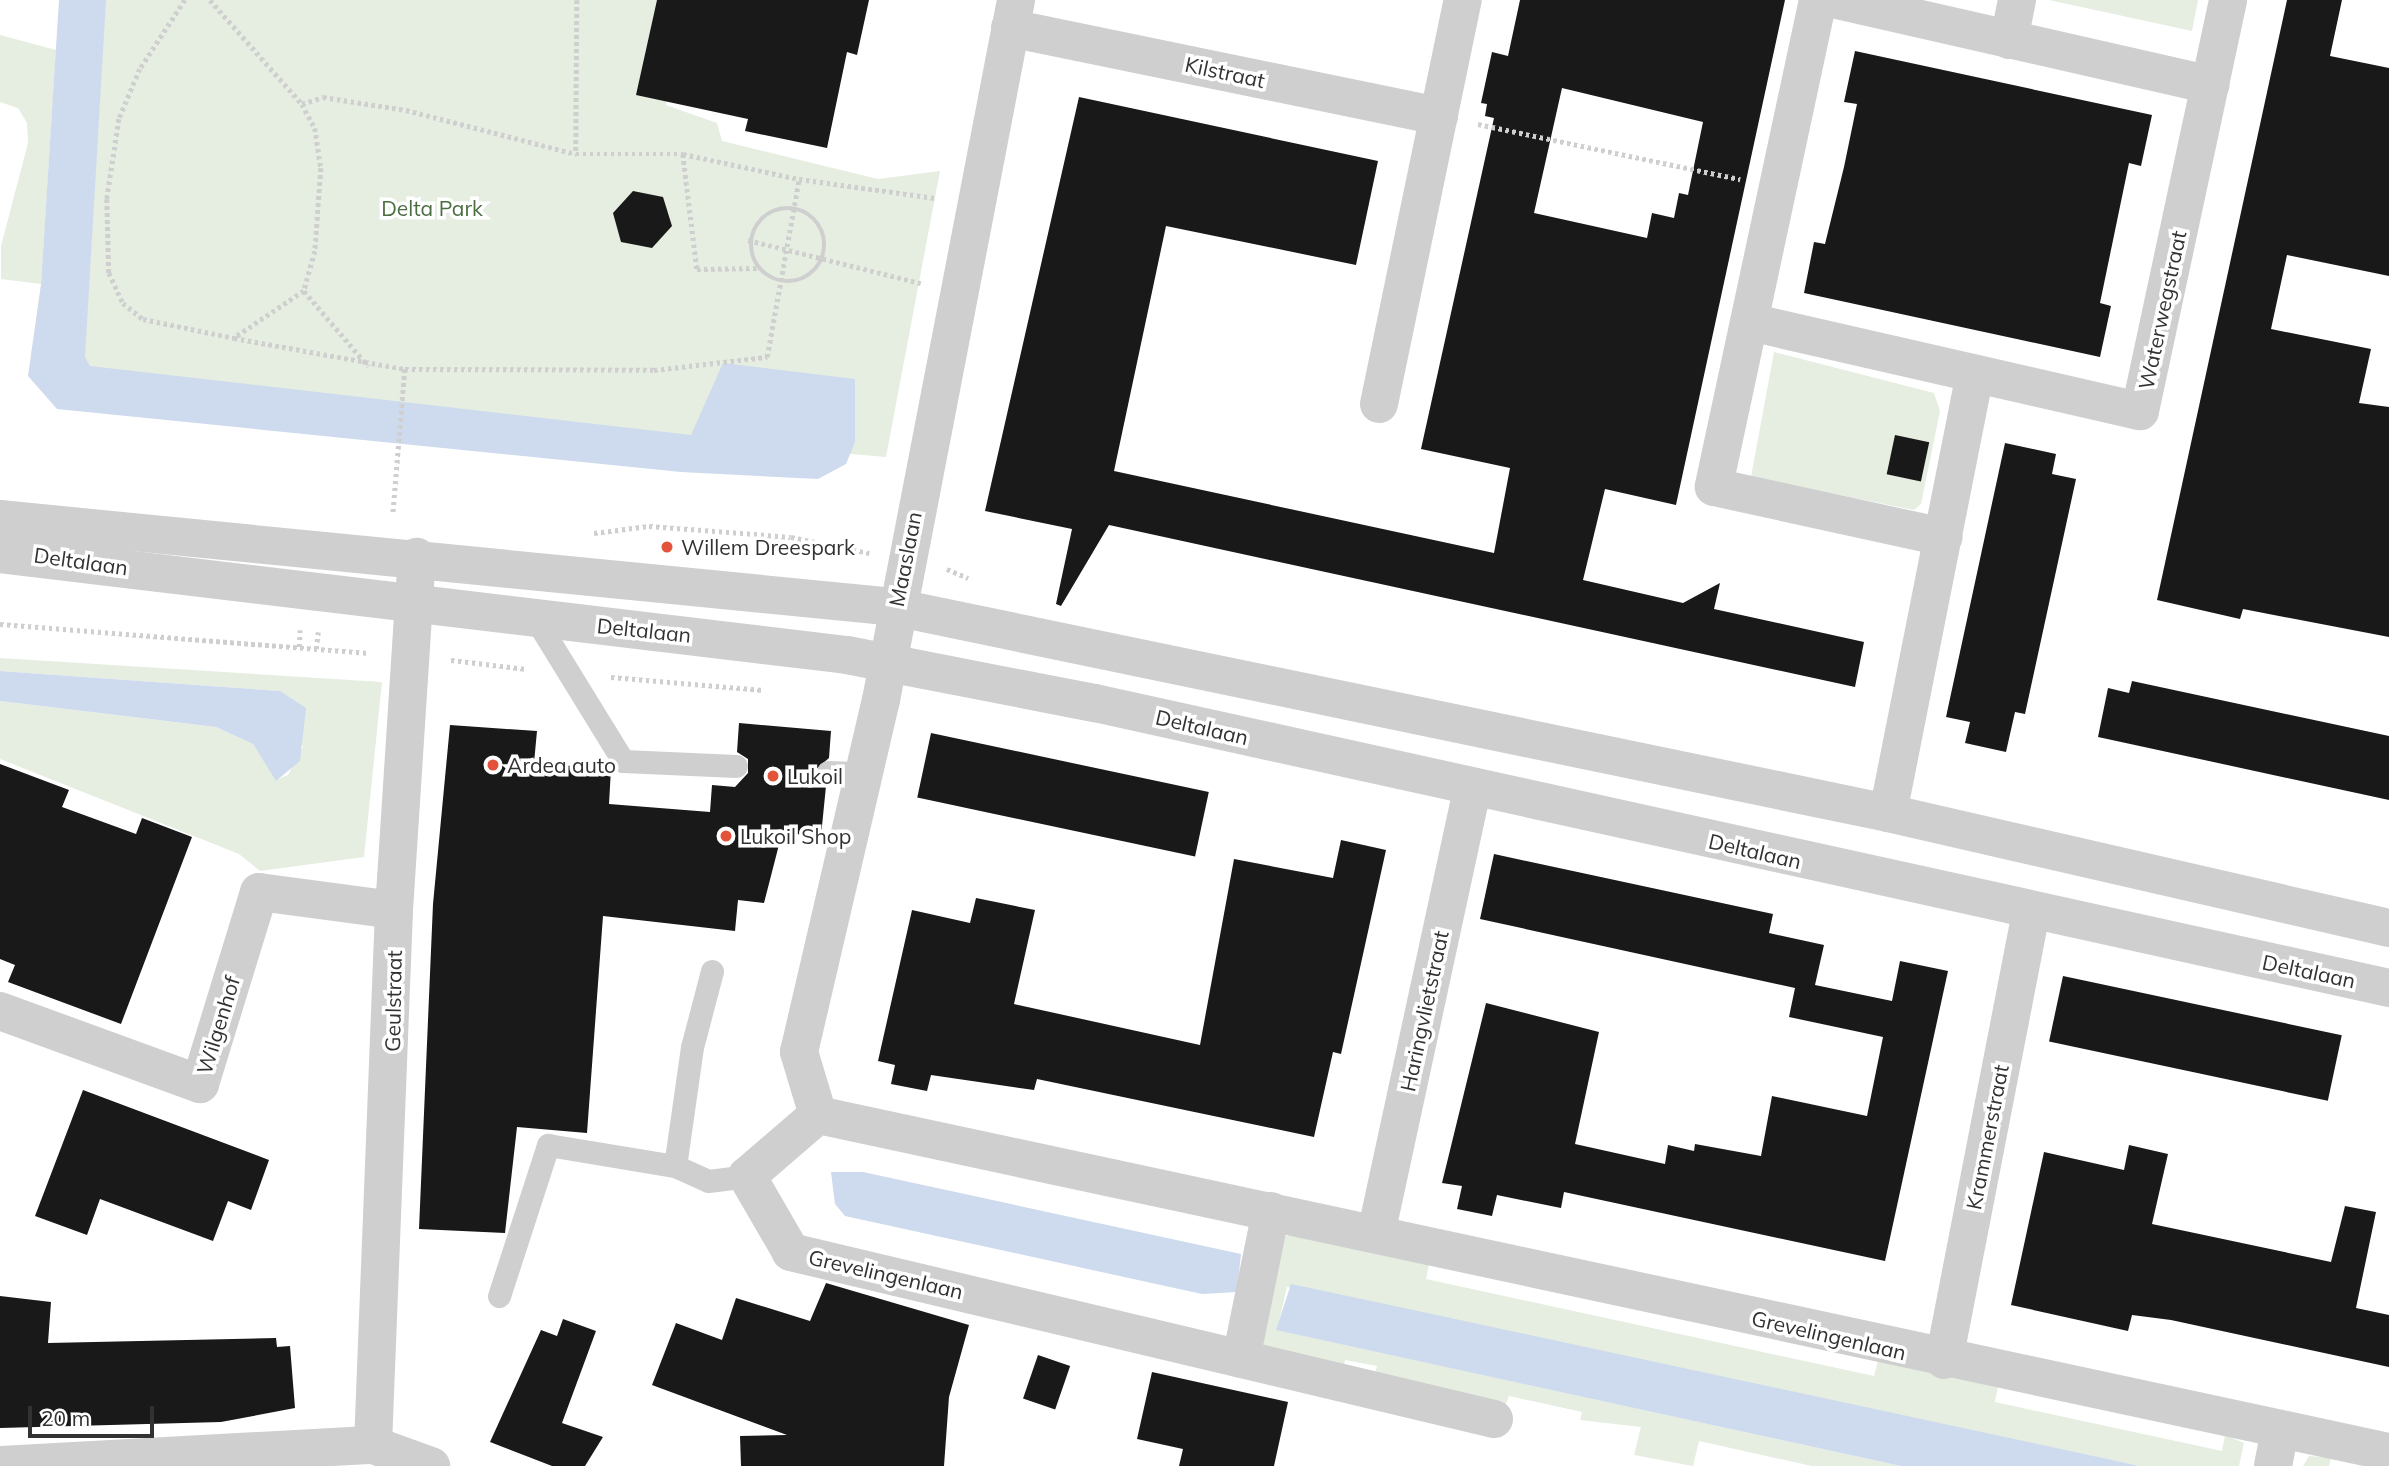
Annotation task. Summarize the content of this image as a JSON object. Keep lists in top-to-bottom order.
{
  "streets": {
    "street": [
      "Kilstraat",
      "Waterwegstraat",
      "Maaslaan",
      "Deltalaan",
      "Geulstraat",
      "Haringvlietstraat",
      "Wilgenhof",
      "Krammerstraat",
      "Grevelingenlaan"
    ]
  },
  "crossings": [
    ["Kilstraat", "Maaslaan"],
    ["Maaslaan", "Deltalaan"],
    ["Maaslaan", "Grevelingenlaan"],
    ["Deltalaan", "Geulstraat"],
    ["Deltalaan", "Haringvlietstraat"],
    ["Deltalaan", "Krammerstraat"],
    ["Geulstraat", "Wilgenhof"],
    ["Haringvlietstraat", "Grevelingenlaan"],
    ["Krammerstraat", "Grevelingenlaan"]
  ],
  "parks": ["Delta Park"],
  "places": [
    "Willem Dreespark",
    "Ardea auto",
    "Lukoil",
    "Lukoil Shop"
  ],
  "scale_bar": "20 m"
}
